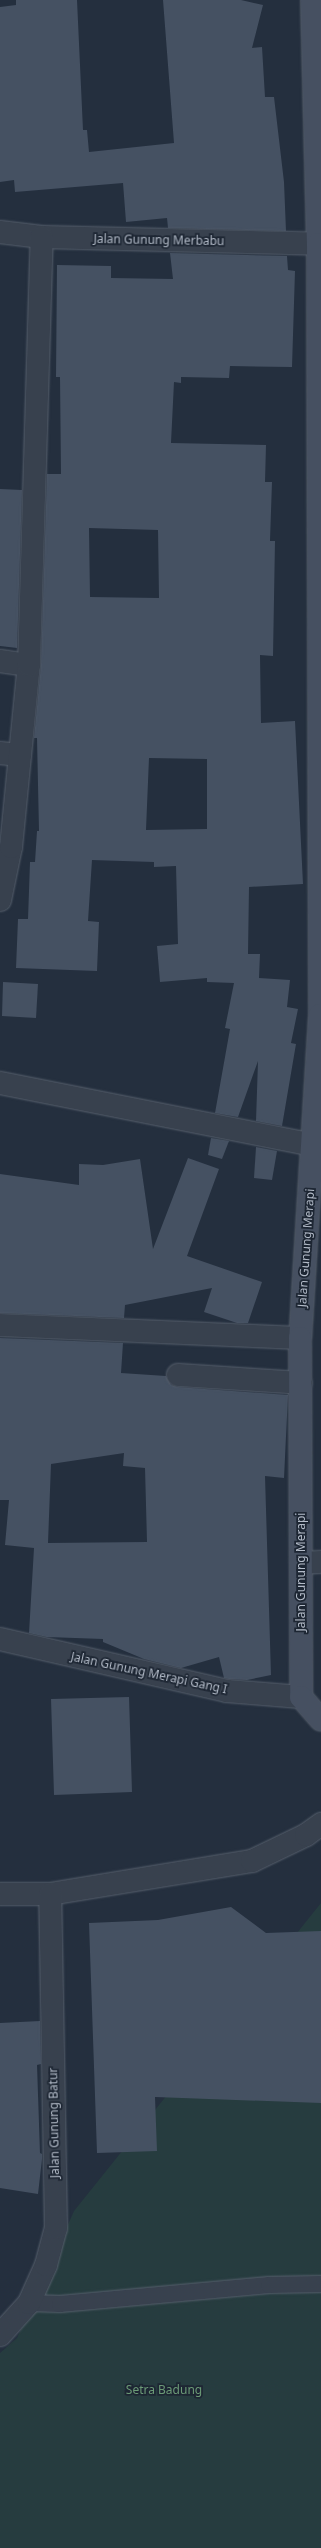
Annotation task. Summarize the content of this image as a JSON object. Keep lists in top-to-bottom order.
{
  "streets": {
    "main road": ["Jalan Gunung Merapi"],
    "street": ["Jalan Gunung Merbabu", "Jalan Gunung Merapi Gang I", "Jalan Gunung Batur"]
  },
  "crossings": [
    ["Jalan Gunung Merbabu", "Jalan Gunung Merapi"],
    ["Jalan Gunung Merapi", "Jalan Gunung Merapi Gang I"]
  ],
  "parks": ["Setra Badung"]
}
